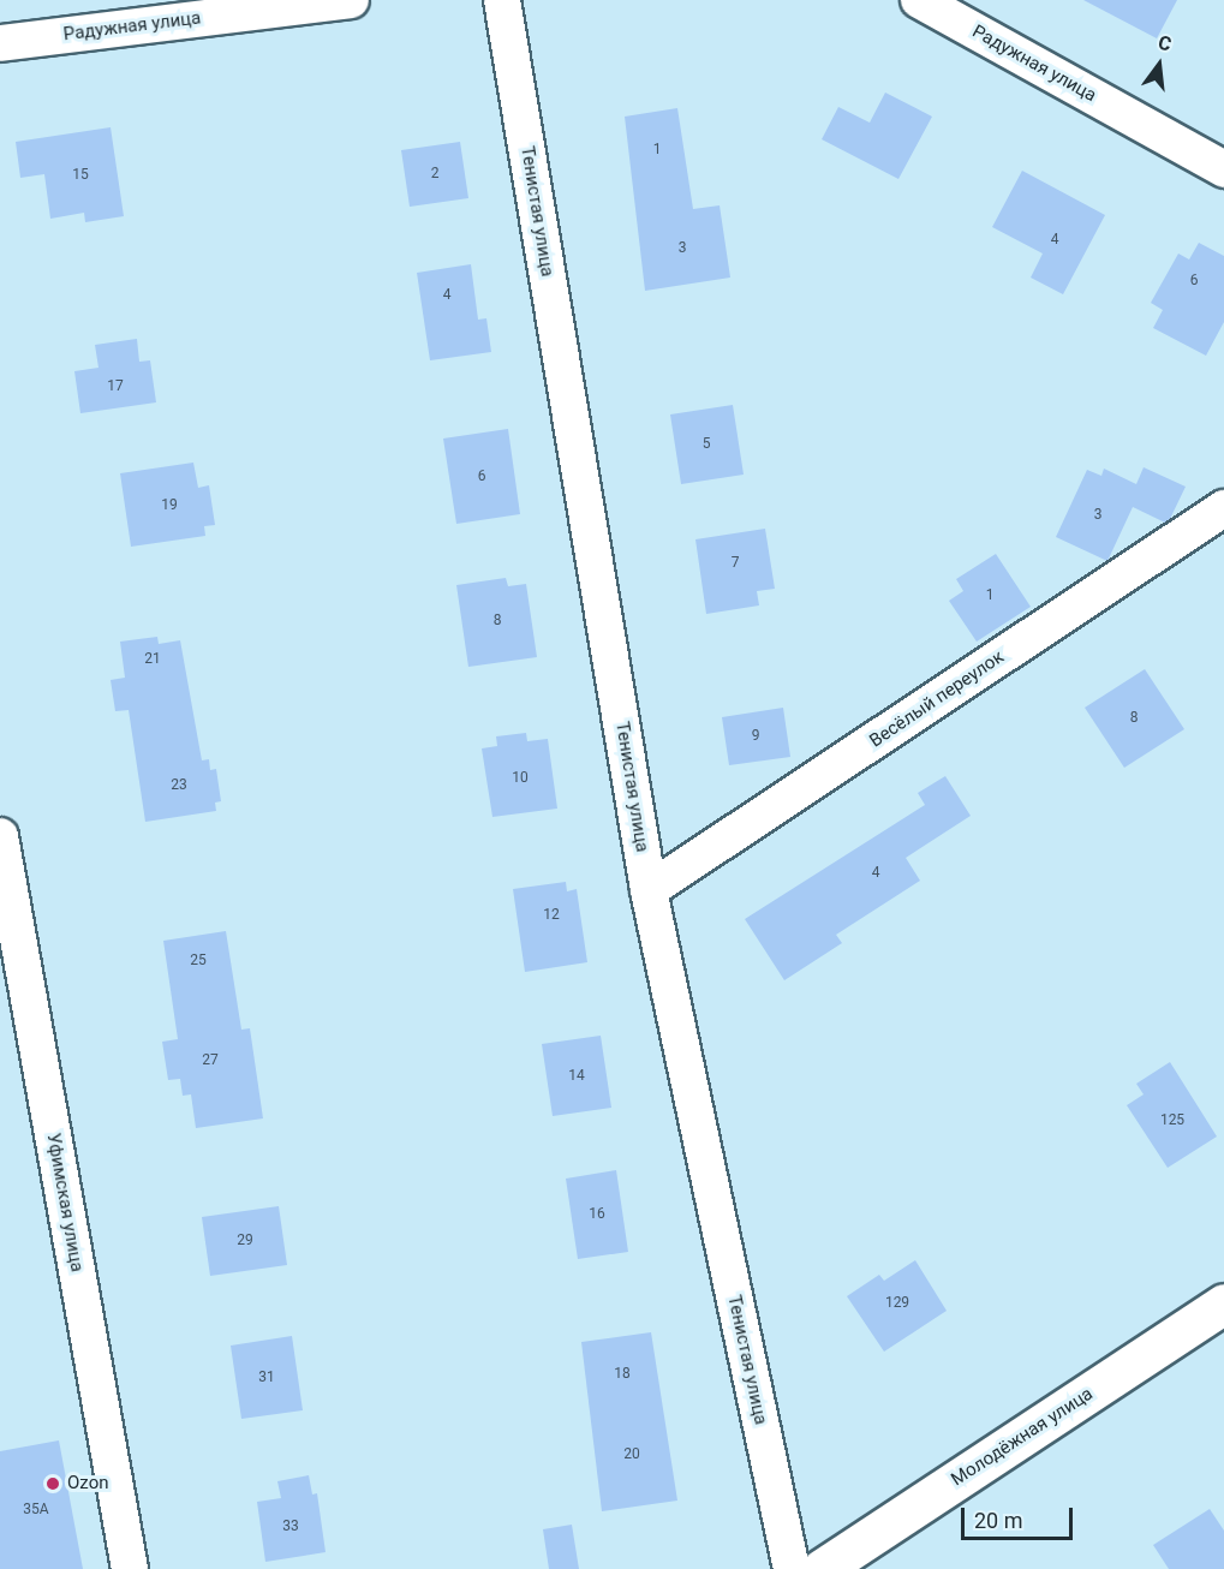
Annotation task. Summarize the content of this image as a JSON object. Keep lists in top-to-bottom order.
{
  "streets": {
    "street": [
      "Радужная улица",
      "Тенистая улица",
      "Весёлый переулок",
      "Уфимская улица",
      "Молодёжная улица"
    ]
  },
  "crossings": [
    ["Тенистая улица", "Весёлый переулок"]
  ],
  "places": ["Ozon"],
  "house_numbers": [
    "1",
    "2",
    "15",
    "4",
    "3",
    "6",
    "4",
    "17",
    "5",
    "6",
    "19",
    "3",
    "7",
    "1",
    "8",
    "21",
    "8",
    "9",
    "10",
    "23",
    "4",
    "12",
    "25",
    "27",
    "14",
    "125",
    "16",
    "29",
    "129",
    "18",
    "31",
    "20",
    "35А",
    "33"
  ],
  "scale_bar": "20 m",
  "north": "top"
}
